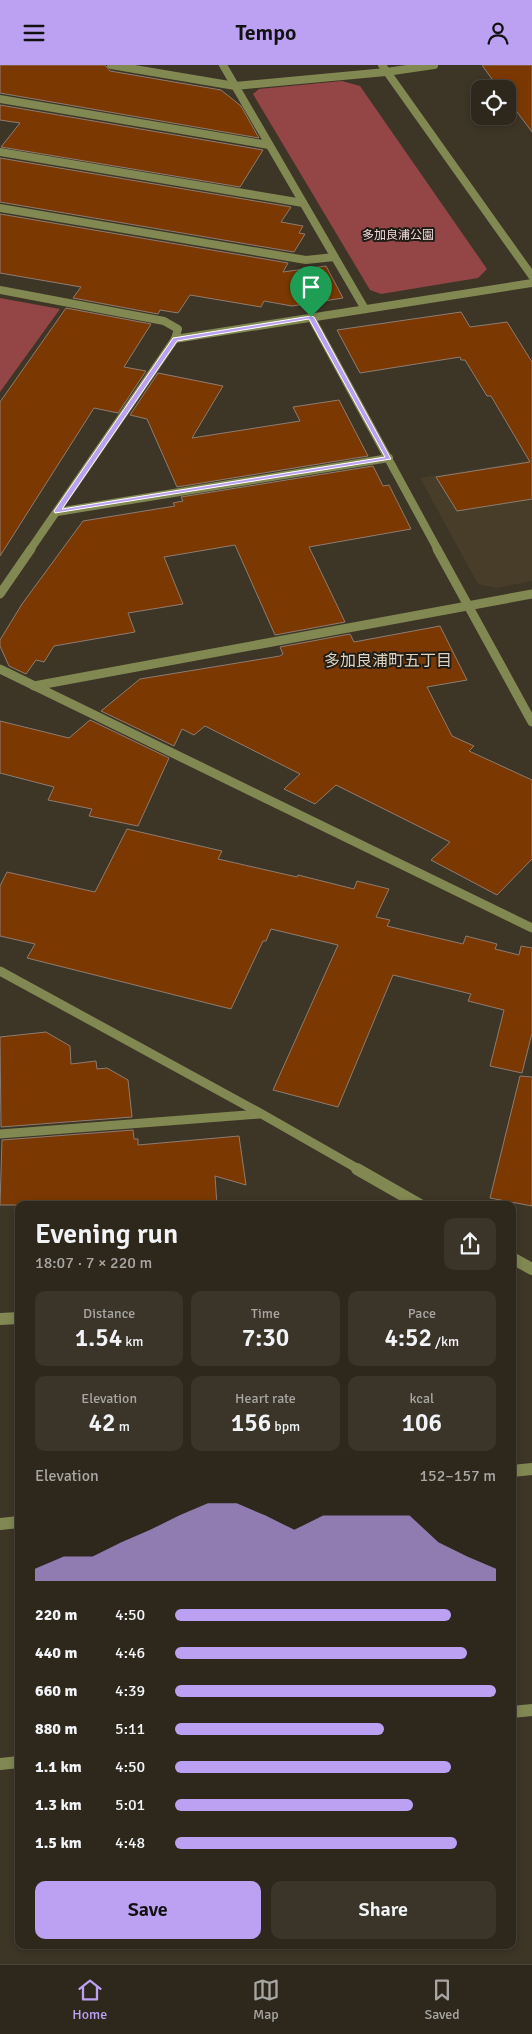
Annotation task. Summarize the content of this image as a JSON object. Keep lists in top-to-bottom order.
{
  "districts": ["多加良浦町五丁目"],
  "parks": ["多加良浦公園"],
  "page": {
    "header": "Tempo",
    "heading": ["Evening run", "18:07 · 7 × 220 m"],
    "stats": [
      ["Distance", "1.54 km"],
      ["Time", "7:30"],
      ["Pace", "4:52 /km"],
      ["Elevation", "42 m"],
      ["Heart rate", "156 bpm"],
      ["kcal", "106"]
    ],
    "chart": ["Elevation", "152–157 m"],
    "list": [
      {
        "name": "220 m",
        "note": "4:50"
      },
      {
        "name": "440 m",
        "note": "4:46"
      },
      {
        "name": "660 m",
        "note": "4:39"
      },
      {
        "name": "880 m",
        "note": "5:11"
      },
      {
        "name": "1.1 km",
        "note": "4:50"
      },
      {
        "name": "1.3 km",
        "note": "5:01"
      },
      {
        "name": "1.5 km",
        "note": "4:48"
      }
    ],
    "buttons": ["Save", "Share"],
    "tabs": ["Home", "Map", "Saved"]
  }
}
